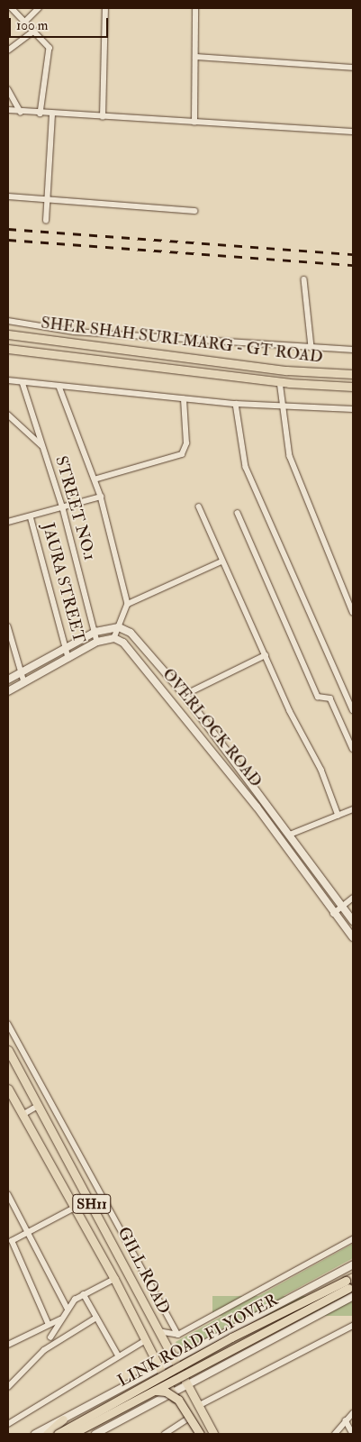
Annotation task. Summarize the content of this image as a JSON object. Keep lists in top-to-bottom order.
{
  "streets": {
    "main road": [
      "SHER SHAH SURI MARG - GT ROAD",
      "SH11",
      "GILL ROAD",
      "LINK ROAD FLYOVER"
    ],
    "street": ["STREET NO.1", "JAURA STREET", "OVERLOCK ROAD"]
  },
  "scale_bar": "100 m"
}
